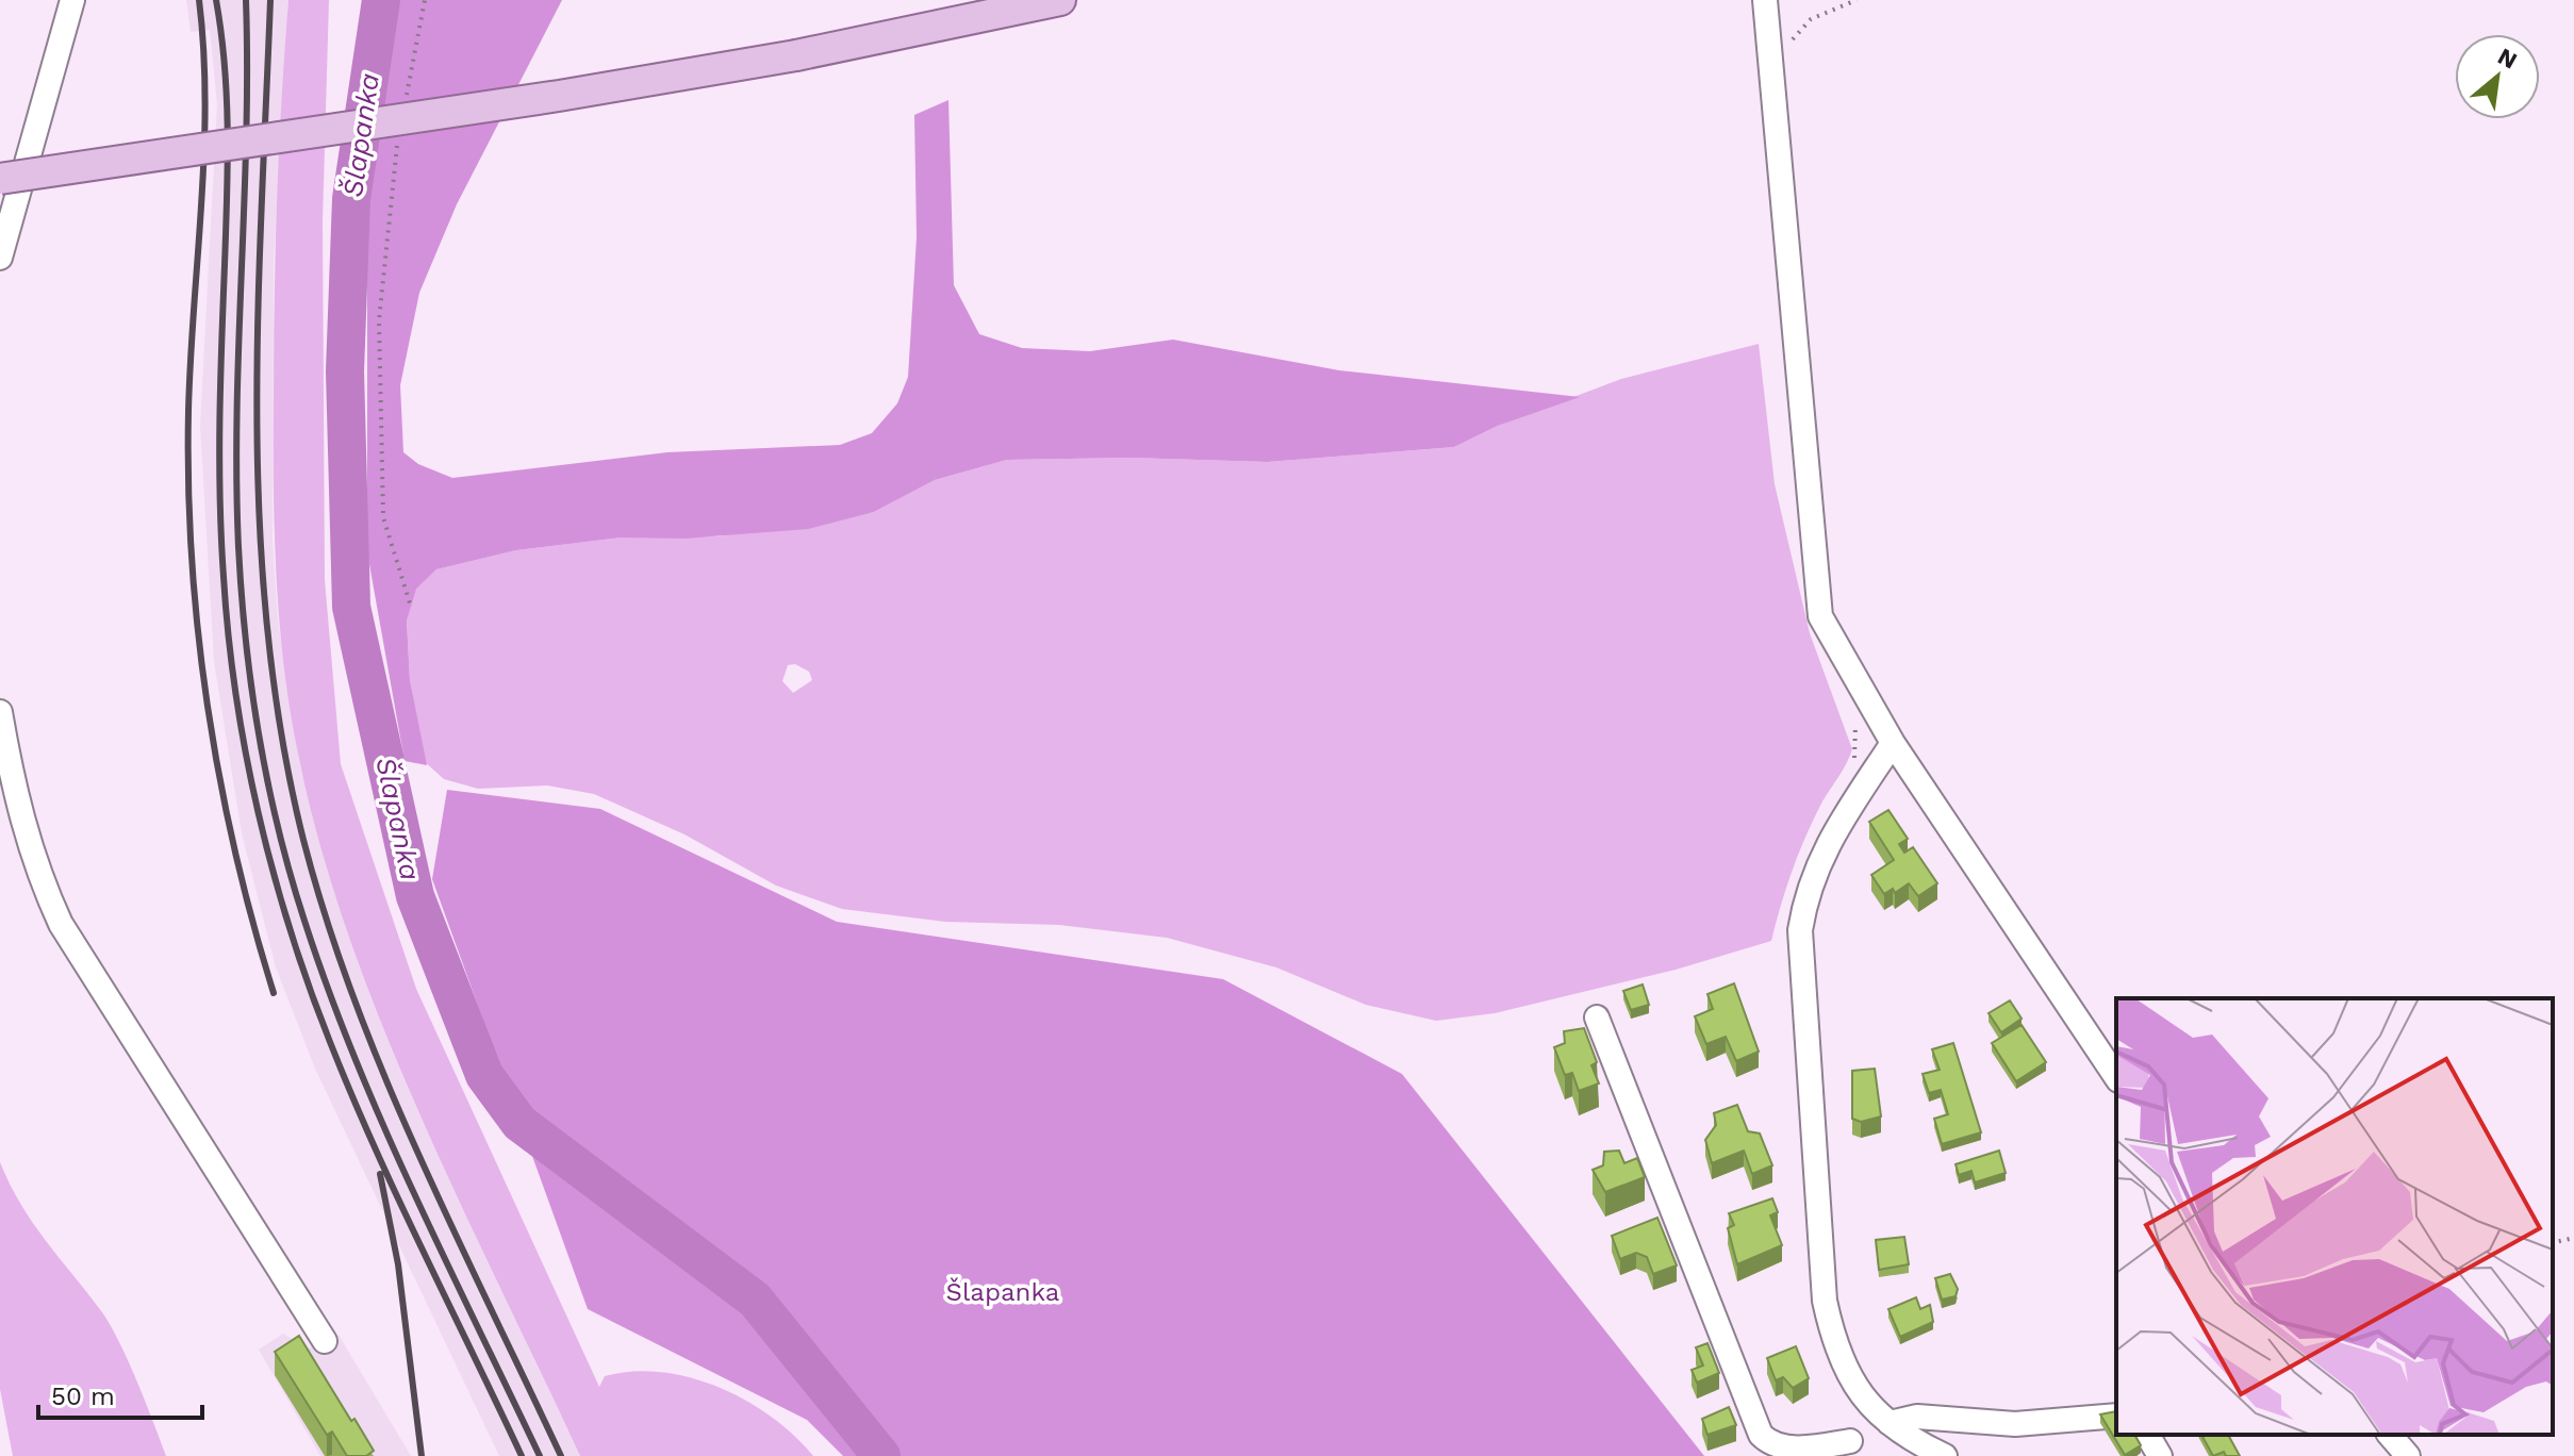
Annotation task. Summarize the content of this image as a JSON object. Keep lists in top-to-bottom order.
{
  "water": ["Šlapanka"],
  "parks": ["Šlapanka"],
  "scale_bar": "50 m",
  "north": "top right"
}
